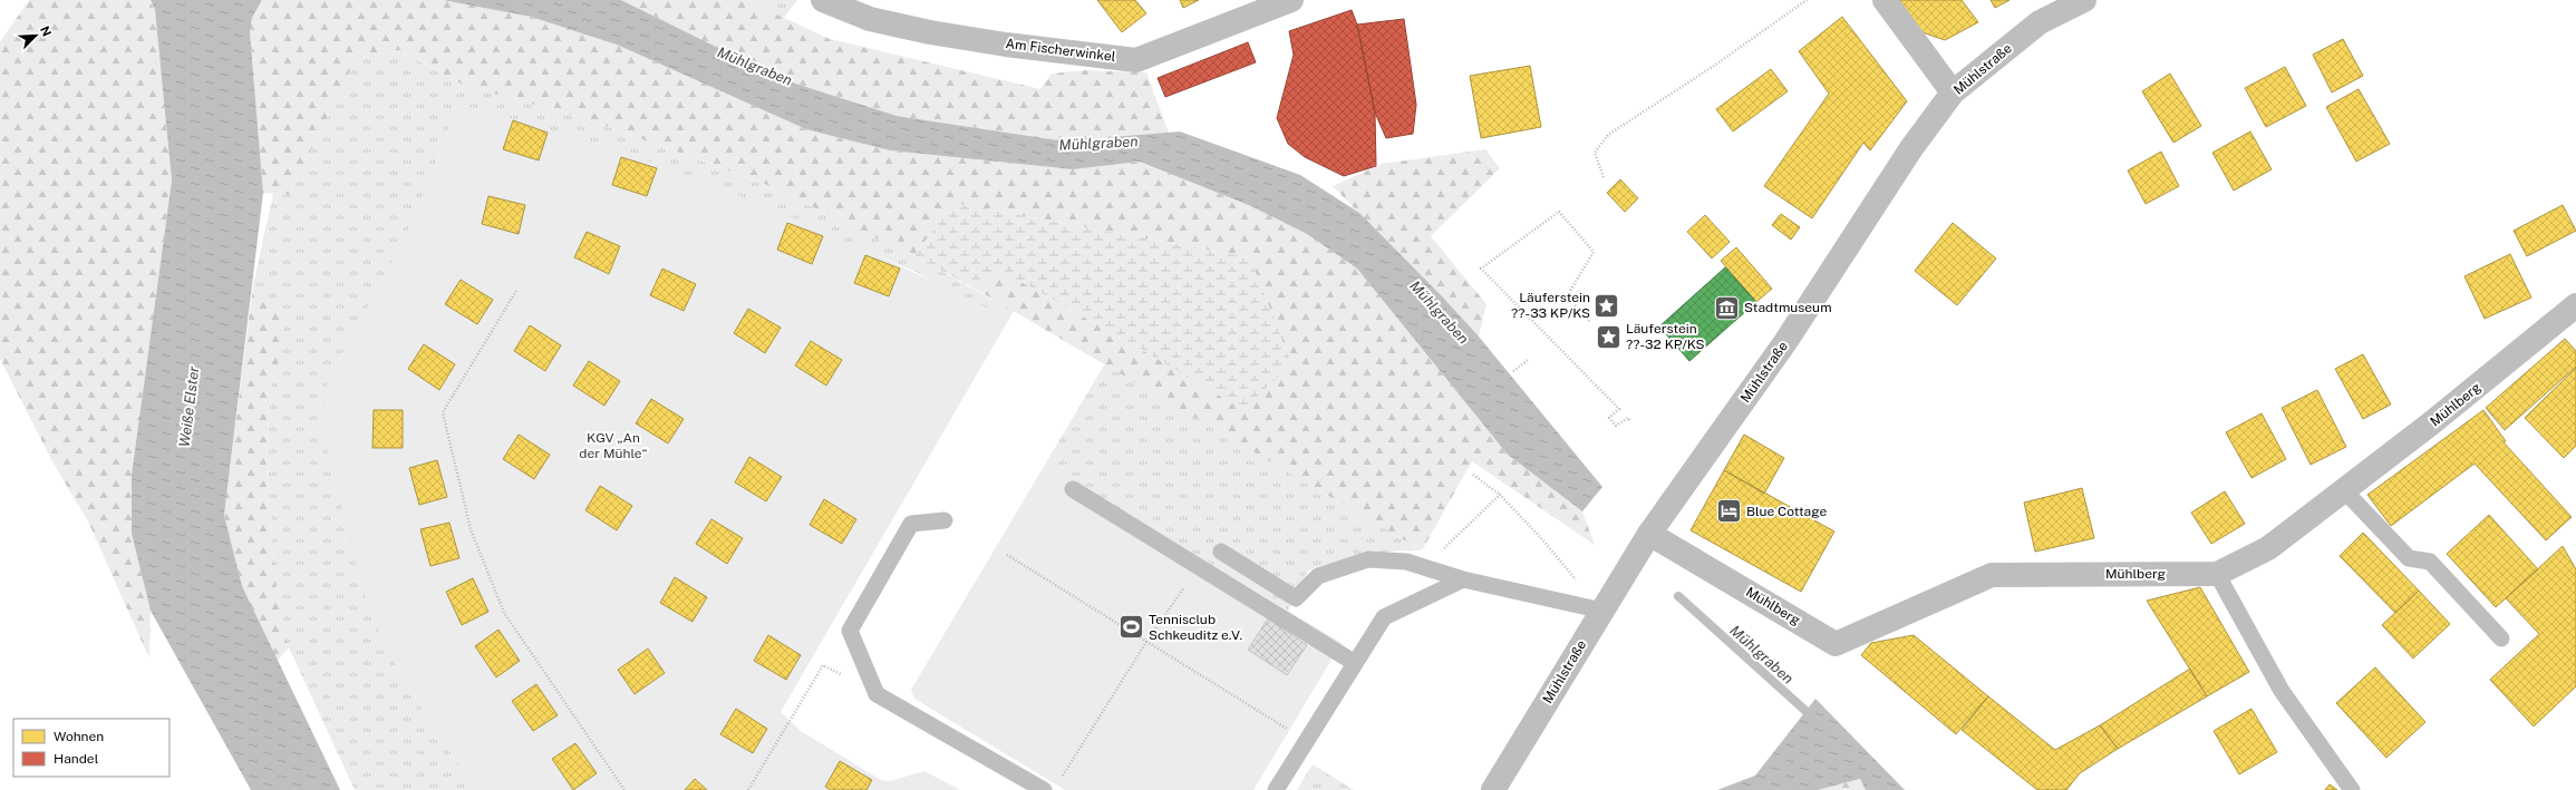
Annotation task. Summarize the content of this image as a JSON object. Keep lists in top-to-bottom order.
{
  "streets": {
    "street": ["Am Fischerwinkel", "Mühlstraße", "Mühlberg"]
  },
  "crossings": [
    ["Mühlstraße", "Mühlberg"]
  ],
  "water": ["Mühlgraben", "Weiße Elster"],
  "parks": ["KGV „An der Mühle“"],
  "places": {
    "place": ["Läuferstein ??-33 KP/KS", "Läuferstein ??-32 KP/KS"],
    "museum": ["Stadtmuseum"],
    "hotel": ["Blue Cottage"],
    "sports": ["Tennisclub Schkeuditz e.V."]
  },
  "legend": ["Wohnen", "Handel"],
  "north": "top right"
}
